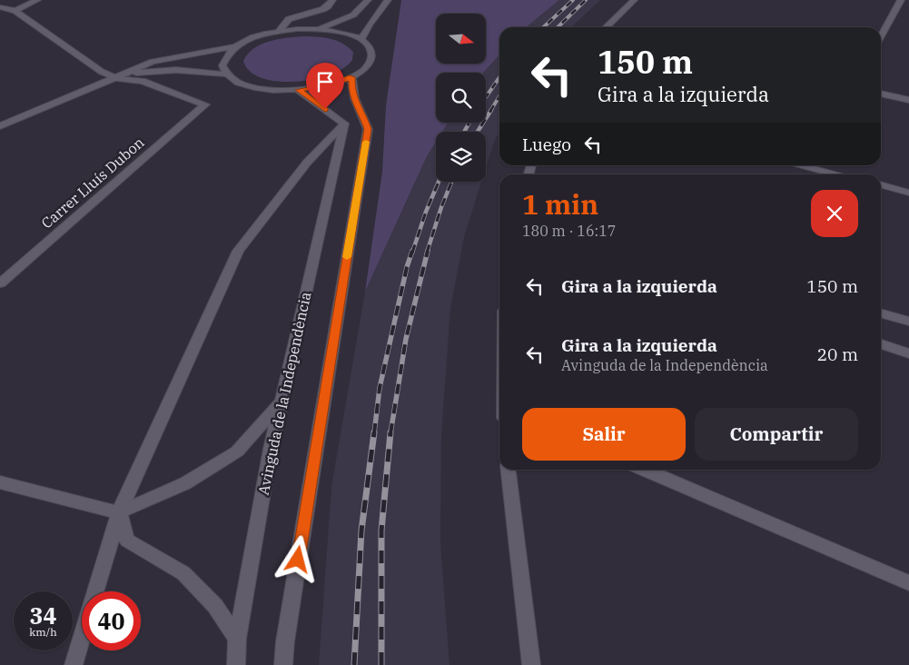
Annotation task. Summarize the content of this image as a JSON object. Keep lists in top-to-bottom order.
{
  "streets": {
    "street": ["Carrer Lluís Dubon", "Avinguda de la Independència"]
  },
  "north": "right",
  "page": {
    "turn": ["150 m", "Gira a la izquierda"],
    "then": "Luego",
    "heading": ["1 min", "180 m · 16:17"],
    "list": [
      {
        "name": "Gira a la izquierda",
        "value": "150 m"
      },
      {
        "name": "Gira a la izquierda",
        "note": "Avinguda de la Independència",
        "value": "20 m"
      }
    ],
    "buttons": ["Salir", "Compartir"],
    "speed": "34 km/h",
    "limit": "40"
  }
}
